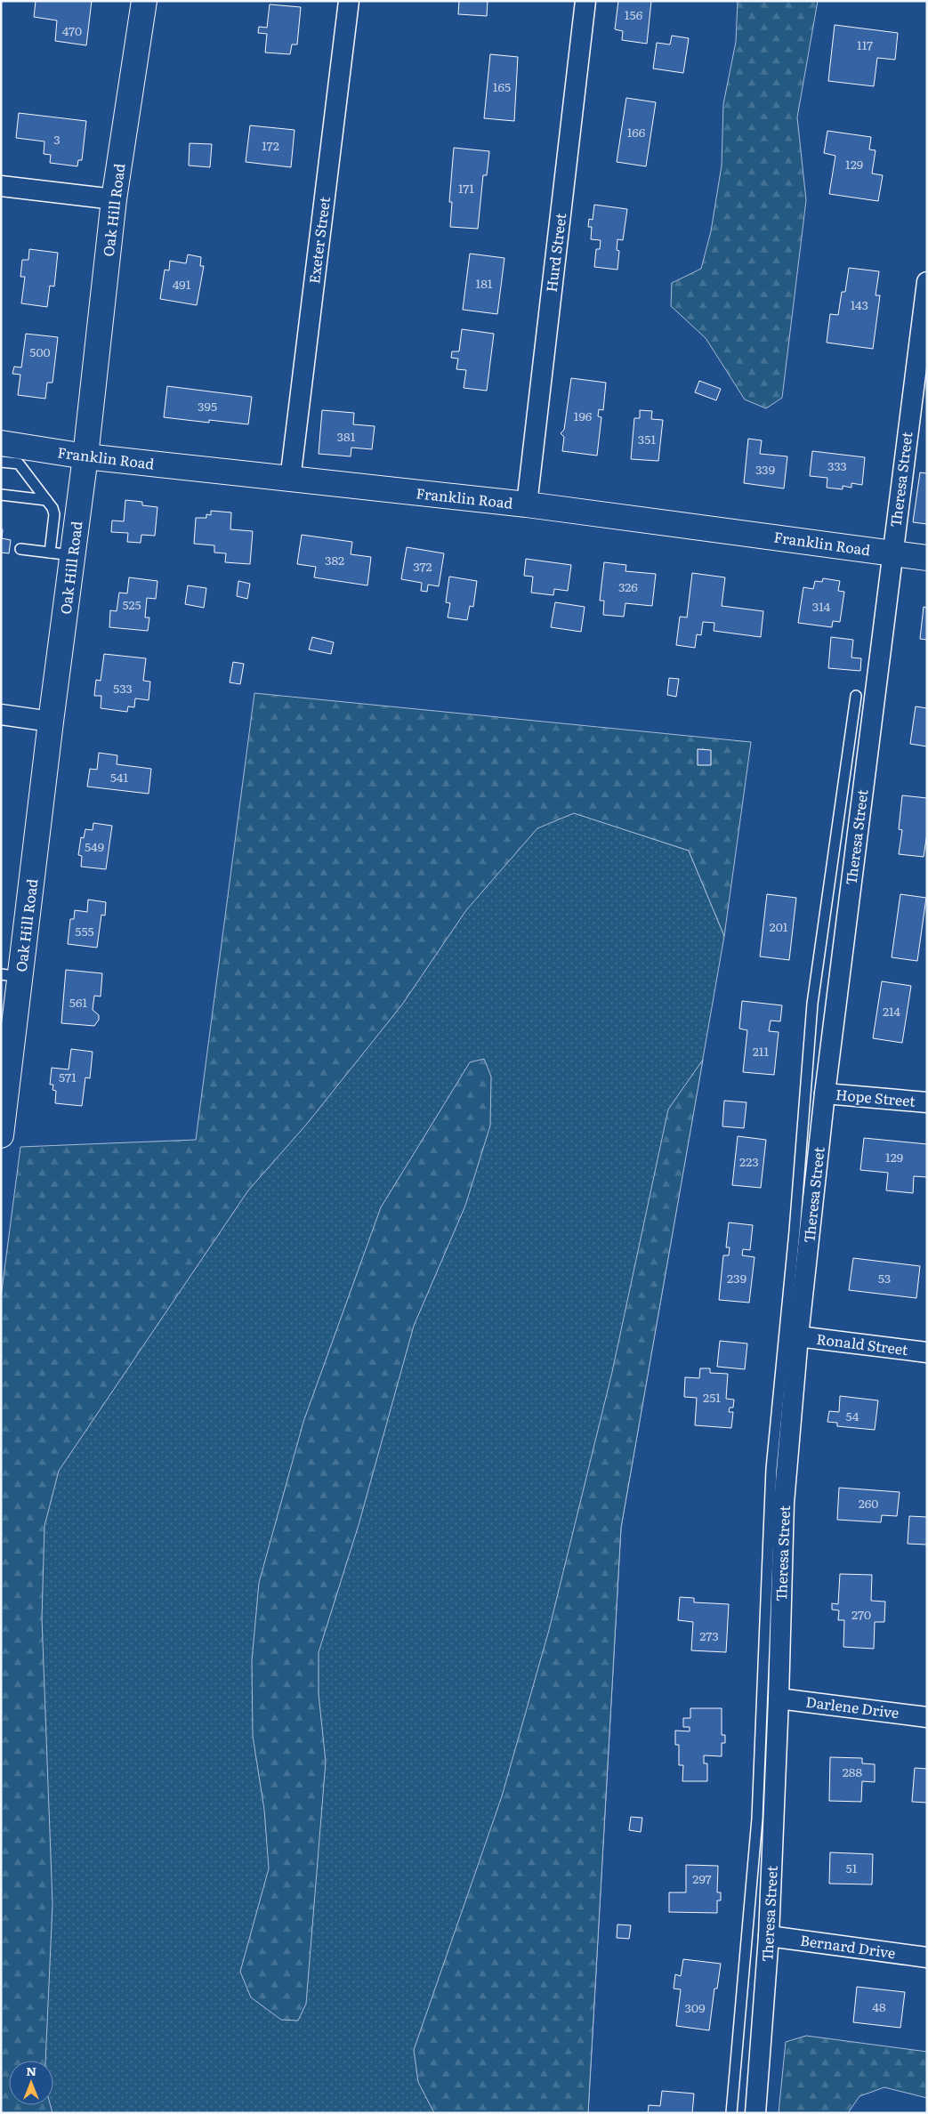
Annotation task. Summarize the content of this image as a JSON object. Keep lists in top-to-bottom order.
{
  "streets": {
    "street": [
      "Oak Hill Road",
      "Exeter Street",
      "Hurd Street",
      "Franklin Road",
      "Theresa Street",
      "Hope Street",
      "Ronald Street",
      "Darlene Drive",
      "Bernard Drive"
    ]
  },
  "crossings": [
    ["Oak Hill Road", "Franklin Road"],
    ["Exeter Street", "Franklin Road"],
    ["Hurd Street", "Franklin Road"],
    ["Franklin Road", "Theresa Street"],
    ["Theresa Street", "Hope Street"],
    ["Theresa Street", "Ronald Street"],
    ["Theresa Street", "Darlene Drive"],
    ["Theresa Street", "Bernard Drive"]
  ],
  "house_numbers": [
    "156",
    "470",
    "117",
    "165",
    "166",
    "3",
    "172",
    "129",
    "171",
    "181",
    "491",
    "143",
    "500",
    "395",
    "196",
    "381",
    "351",
    "333",
    "339",
    "382",
    "372",
    "326",
    "525",
    "314",
    "533",
    "541",
    "549",
    "201",
    "555",
    "561",
    "214",
    "211",
    "571",
    "129",
    "223",
    "239",
    "53",
    "251",
    "54",
    "260",
    "270",
    "273",
    "288",
    "51",
    "297",
    "48",
    "309"
  ],
  "north": "top"
}
